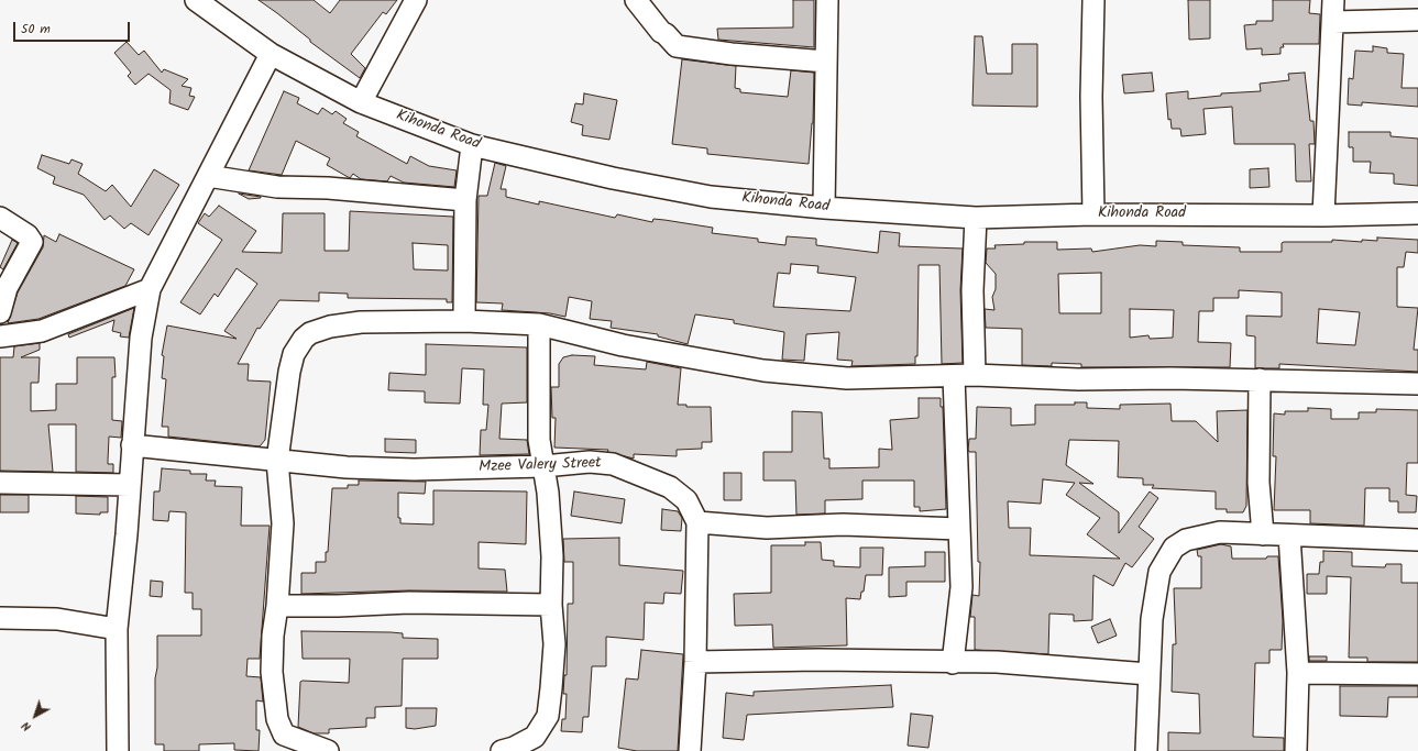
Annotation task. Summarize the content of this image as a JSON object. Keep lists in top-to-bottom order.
{
  "streets": {
    "street": ["Kihonda Road", "Mzee Valery Street"]
  },
  "scale_bar": "50 m",
  "north": "bottom left"
}
